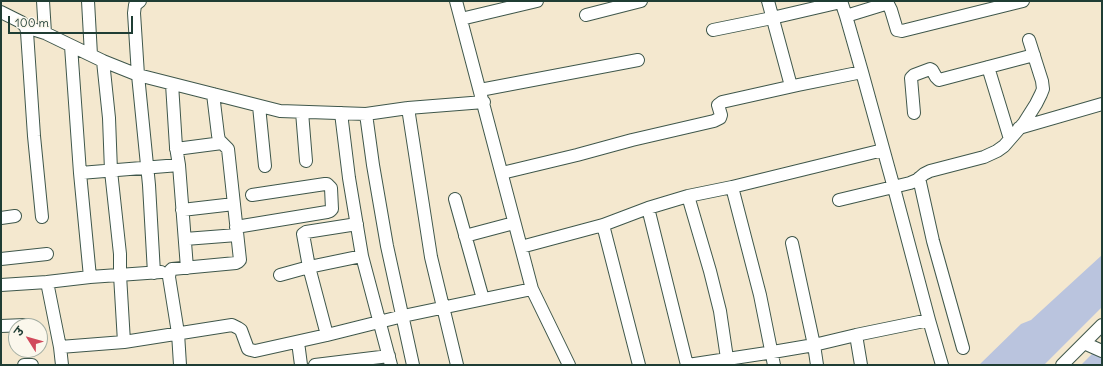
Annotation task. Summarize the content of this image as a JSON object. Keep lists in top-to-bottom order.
{
  "scale_bar": "100 m",
  "north": "top left"
}
